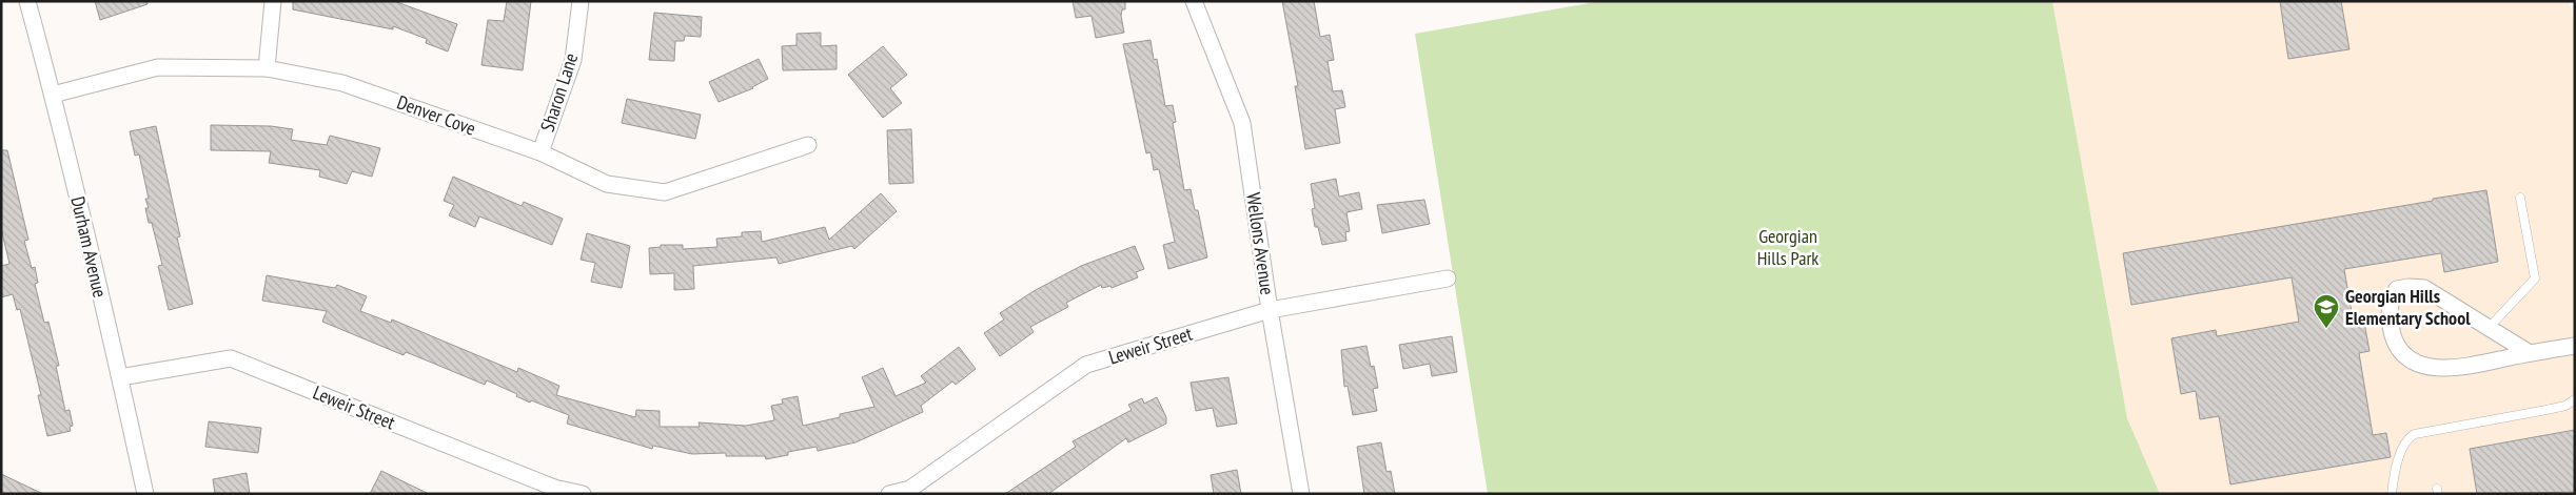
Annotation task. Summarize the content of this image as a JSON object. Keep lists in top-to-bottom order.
{
  "streets": {
    "street": [
      "Sharon Lane",
      "Denver Cove",
      "Wellons Avenue",
      "Durham Avenue",
      "Leweir Street"
    ]
  },
  "crossings": [
    ["Sharon Lane", "Denver Cove"],
    ["Denver Cove", "Durham Avenue"],
    ["Wellons Avenue", "Leweir Street"],
    ["Durham Avenue", "Leweir Street"]
  ],
  "parks": ["Georgian Hills Park"],
  "places": {
    "school or university": ["Georgian Hills Elementary School"]
  }
}
